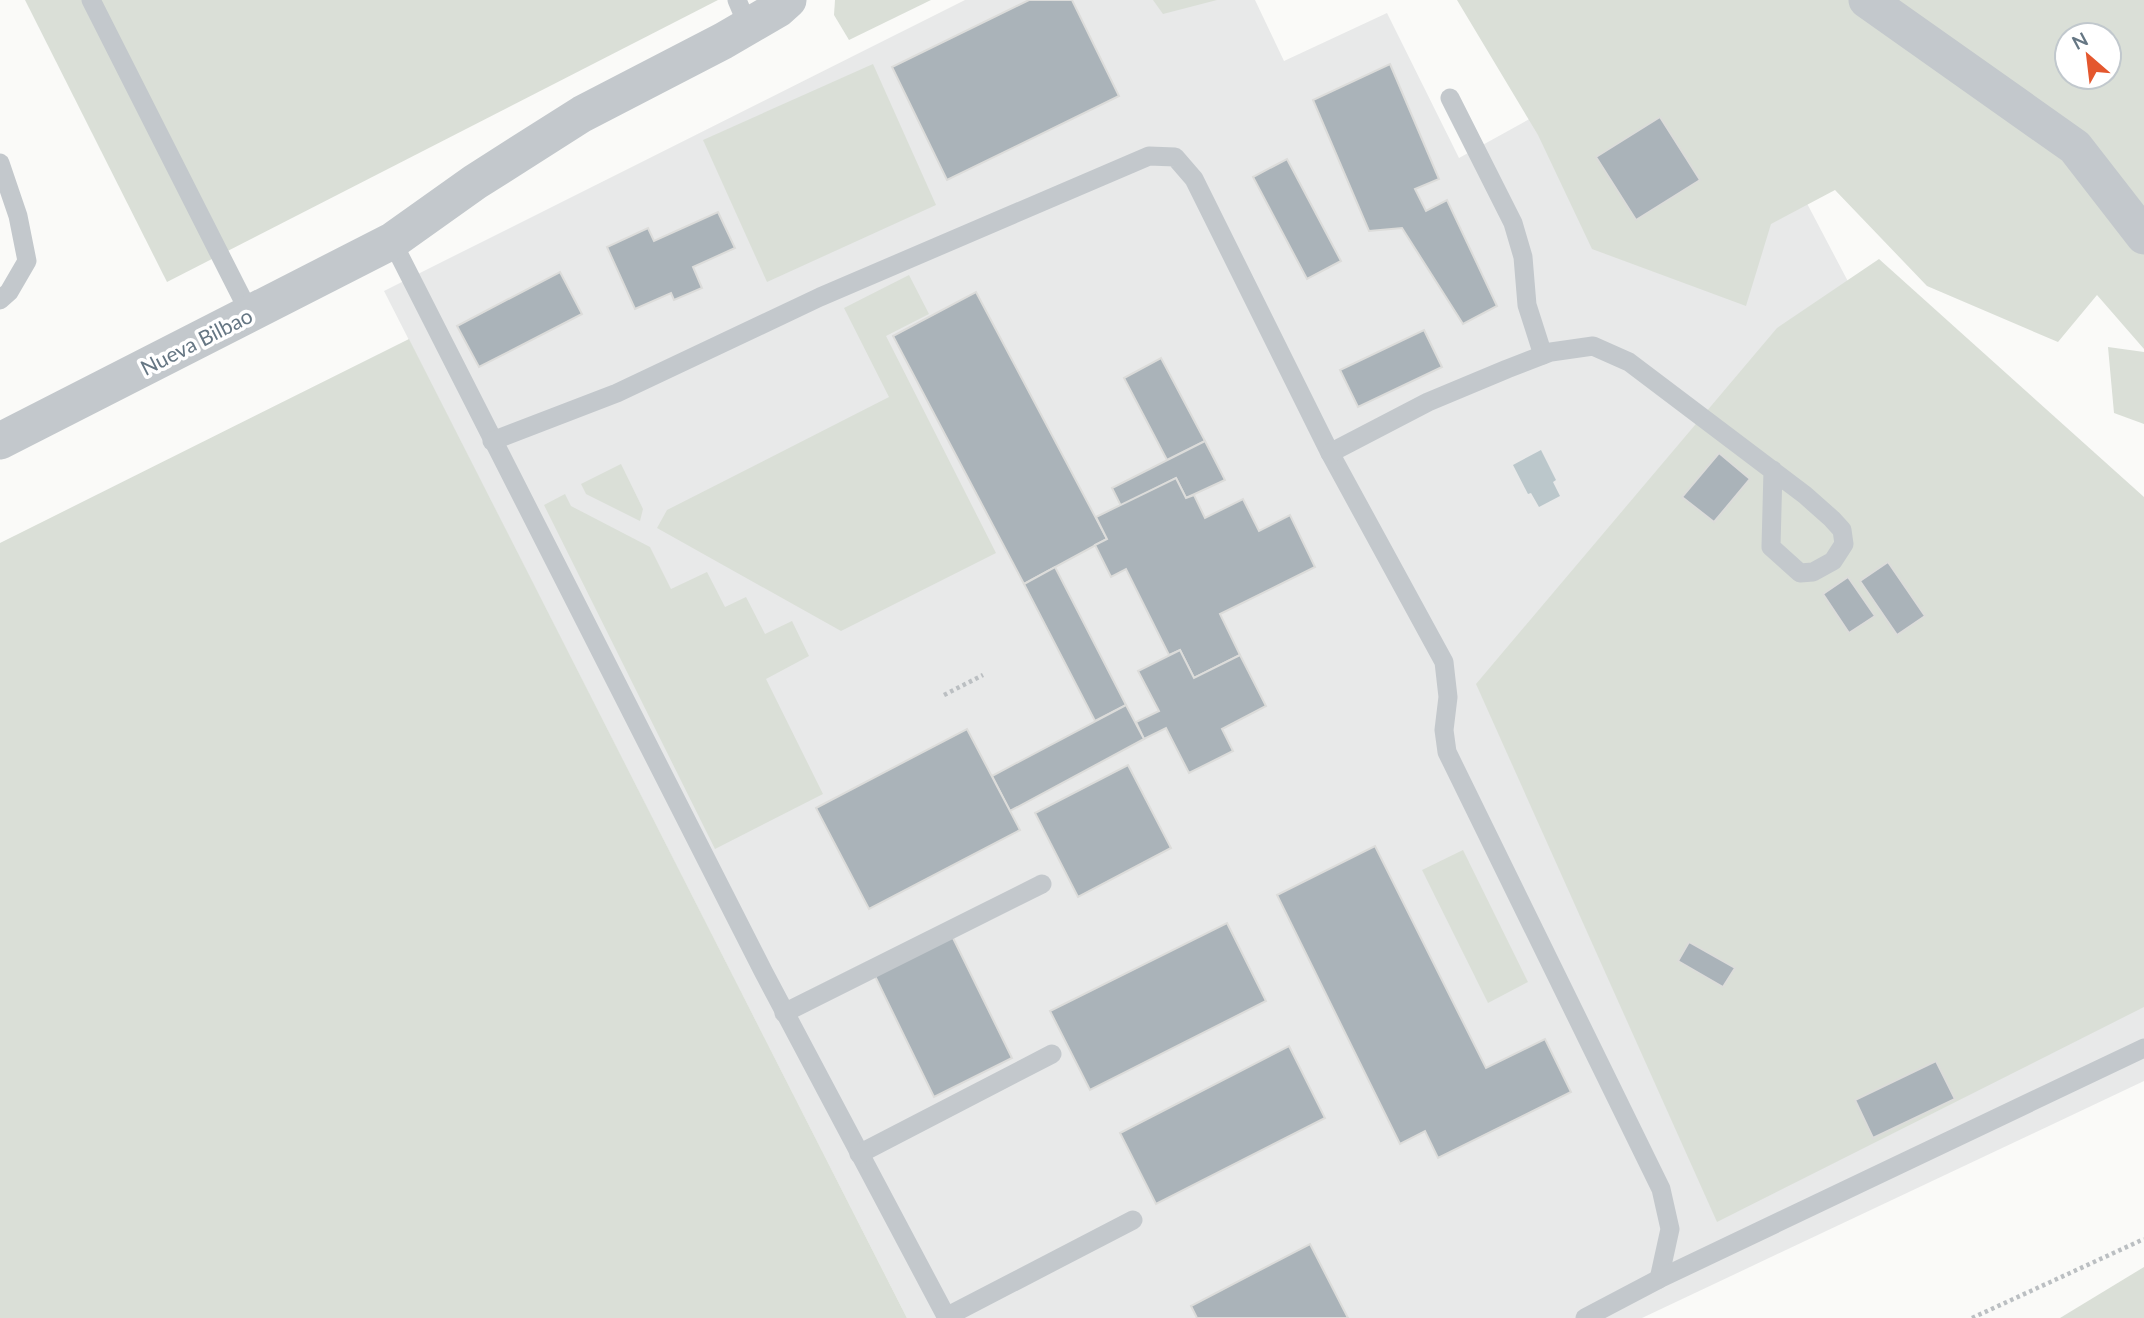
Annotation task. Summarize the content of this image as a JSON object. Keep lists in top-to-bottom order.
{
  "streets": {
    "street": ["Nueva Bilbao"]
  },
  "north": "top left"
}
